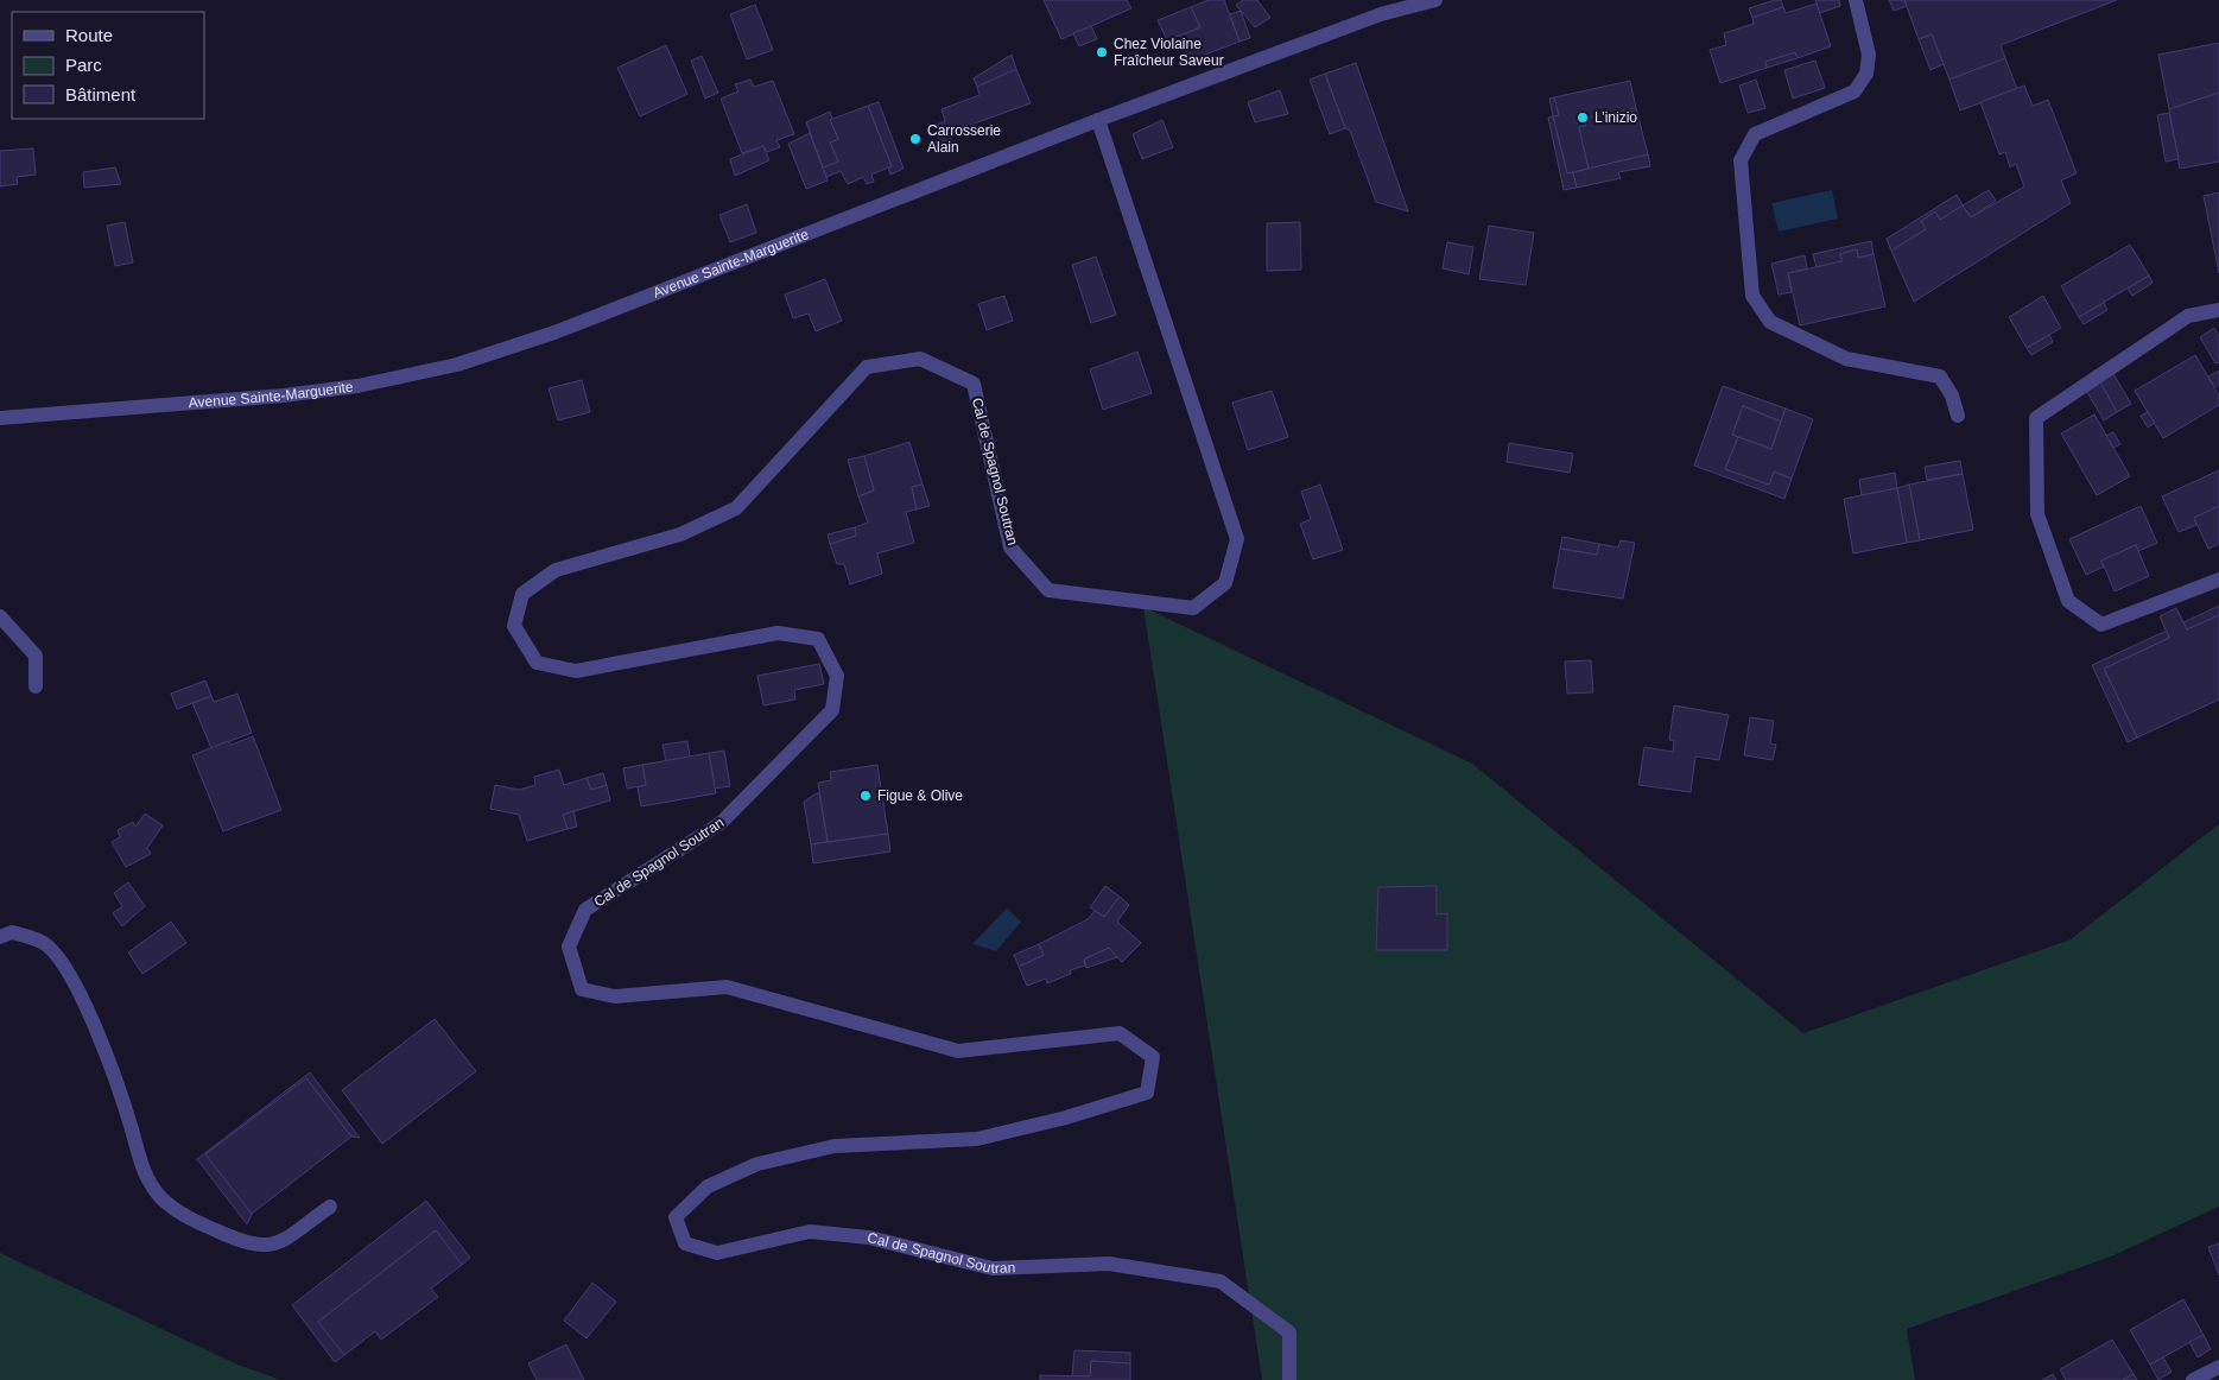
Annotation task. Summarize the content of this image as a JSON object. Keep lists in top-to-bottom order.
{
  "streets": {
    "street": ["Avenue Sainte-Marguerite", "Cal de Spagnol Soutran"]
  },
  "crossings": [
    ["Avenue Sainte-Marguerite", "Cal de Spagnol Soutran"]
  ],
  "places": [
    "Chez Violaine Fraîcheur Saveur",
    "L’inizio",
    "Carrosserie Alain",
    "Figue & Olive"
  ],
  "legend": ["Route", "Parc", "Bâtiment"]
}
